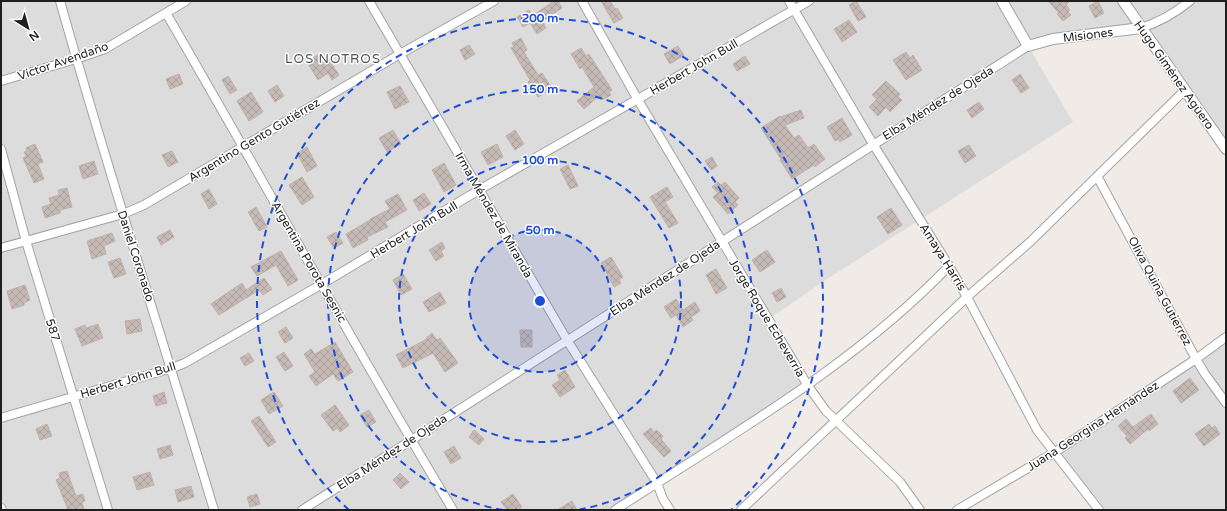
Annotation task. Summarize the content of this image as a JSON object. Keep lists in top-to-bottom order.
{
  "streets": {
    "street": [
      "Misiones",
      "Víctor Avendaño",
      "Herbert John Bull",
      "Hugo Giménez Agüero",
      "Elba Méndez de Ojeda",
      "Argentino Gento Gutiérrez",
      "Irma Méndez de Miranda",
      "Daniel Coronado",
      "Amaya Harris",
      "Argentina Porota Sesnic",
      "Oliva Quina Gutierrez",
      "Jorge Roque Echeverría",
      "587",
      "Juana Georgina Hernández"
    ]
  },
  "crossings": [
    ["Misiones", "Hugo Giménez Agüero"],
    ["Misiones", "Elba Méndez de Ojeda"],
    ["Víctor Avendaño", "Daniel Coronado"],
    ["Víctor Avendaño", "Argentina Porota Sesnic"],
    ["Herbert John Bull", "Irma Méndez de Miranda"],
    ["Herbert John Bull", "Daniel Coronado"],
    ["Herbert John Bull", "Amaya Harris"],
    ["Herbert John Bull", "Argentina Porota Sesnic"],
    ["Herbert John Bull", "Jorge Roque Echeverría"],
    ["Herbert John Bull", "587"],
    ["Elba Méndez de Ojeda", "Irma Méndez de Miranda"],
    ["Elba Méndez de Ojeda", "Amaya Harris"],
    ["Elba Méndez de Ojeda", "Argentina Porota Sesnic"],
    ["Elba Méndez de Ojeda", "Jorge Roque Echeverría"],
    ["Argentino Gento Gutiérrez", "Irma Méndez de Miranda"],
    ["Argentino Gento Gutiérrez", "Daniel Coronado"],
    ["Argentino Gento Gutiérrez", "Argentina Porota Sesnic"],
    ["Argentino Gento Gutiérrez", "587"],
    ["Amaya Harris", "Juana Georgina Hernández"],
    ["Oliva Quina Gutierrez", "Juana Georgina Hernández"]
  ],
  "districts": ["LOS NOTROS"],
  "north": "bottom right",
  "rings": [
    "200 m",
    "150 m",
    "100 m",
    "50 m"
  ]
}
